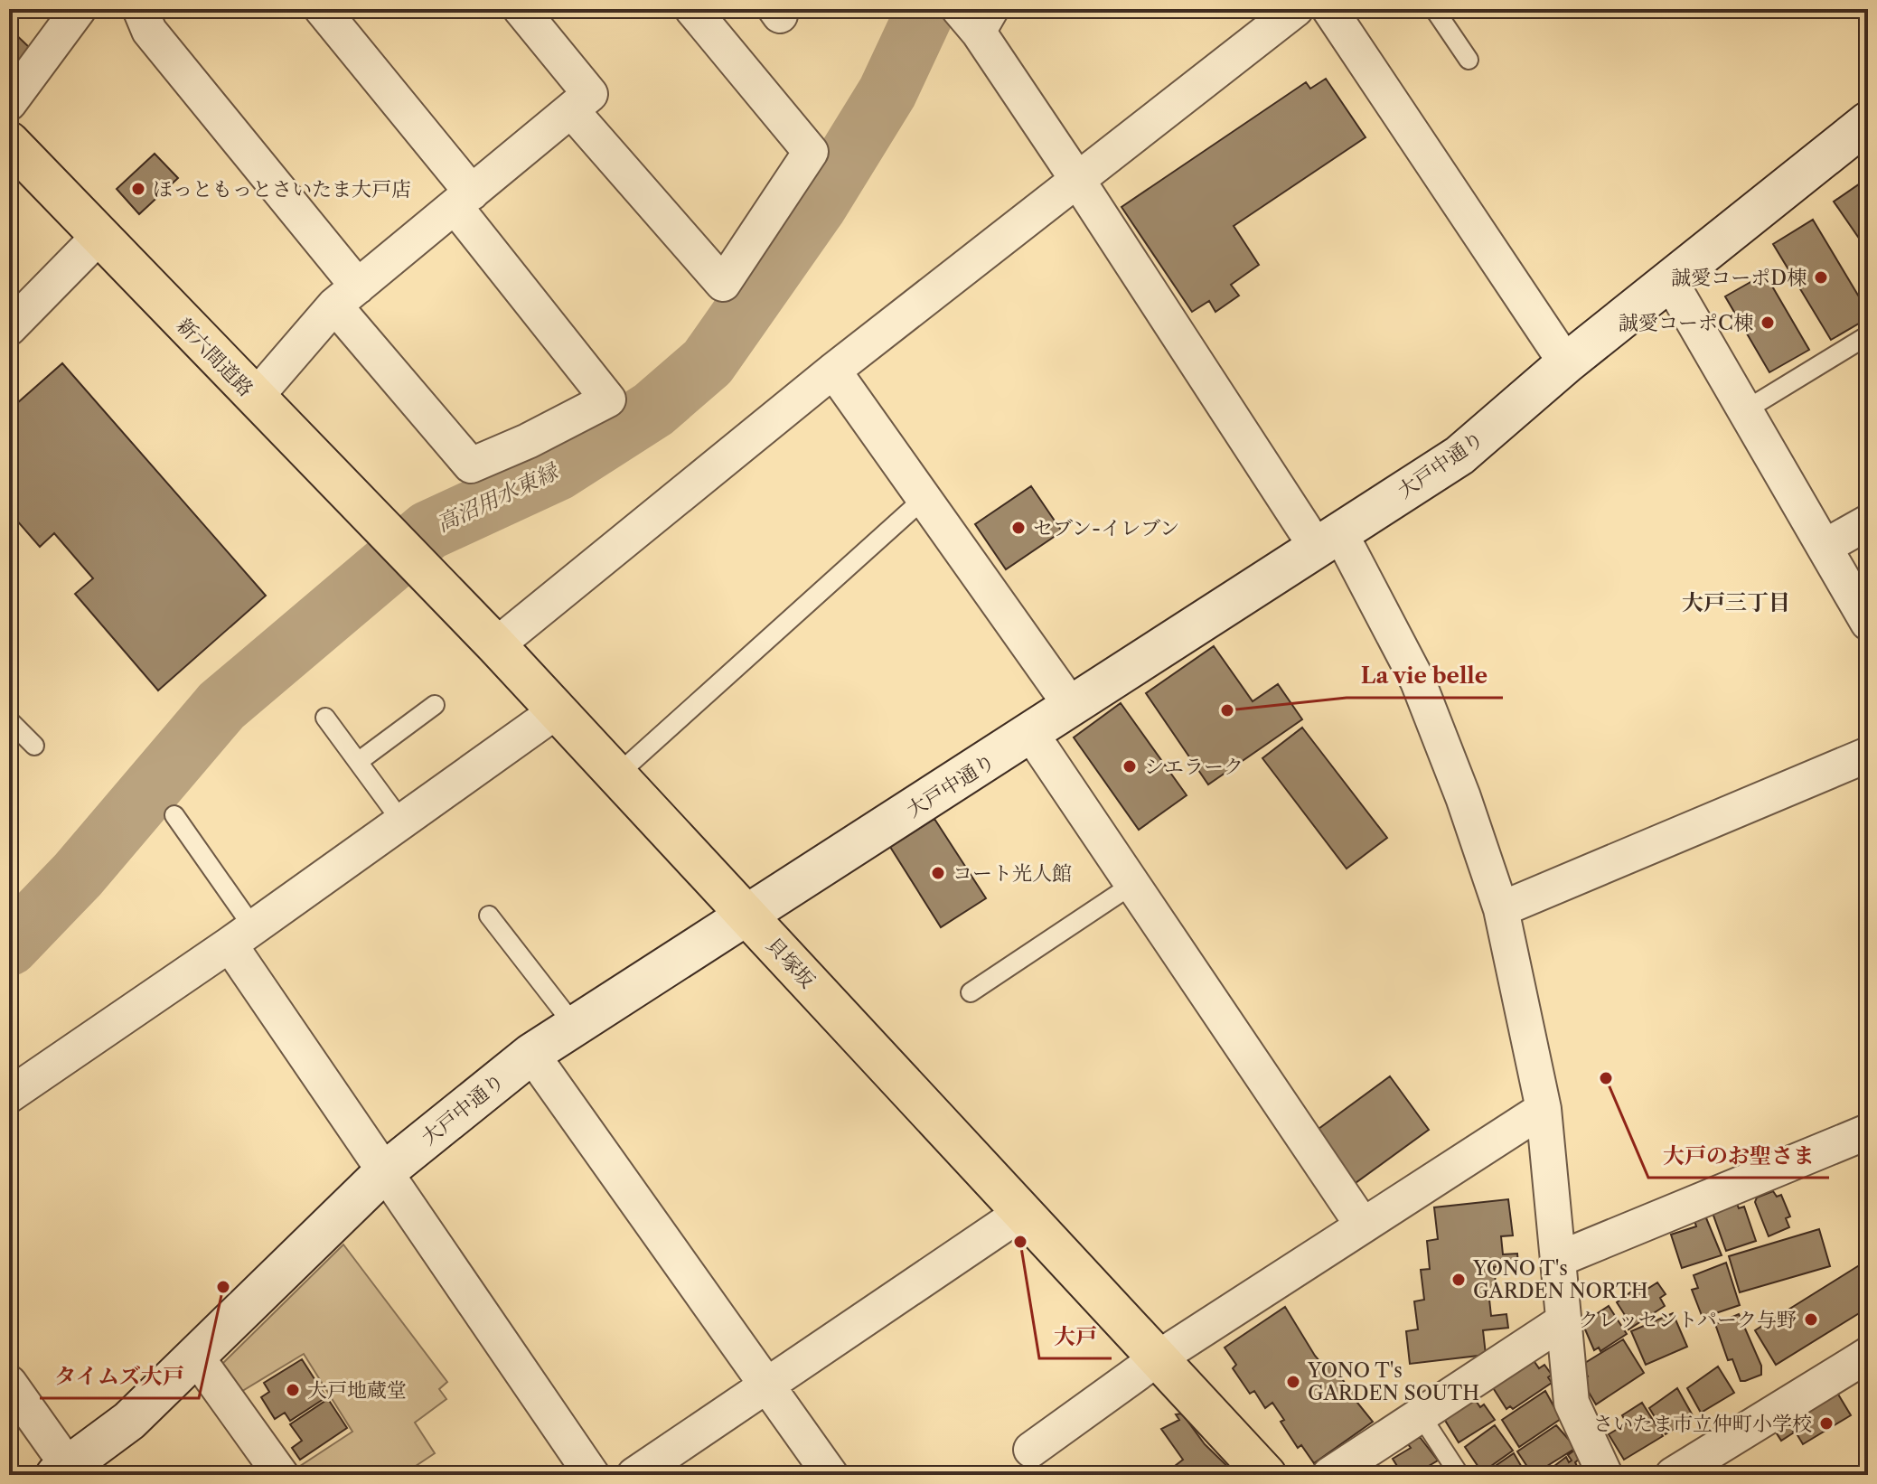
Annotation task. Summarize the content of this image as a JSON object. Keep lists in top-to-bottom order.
{
  "streets": {
    "main road": ["新六間道路", "貝塚坂"],
    "street": ["大戸中通り"]
  },
  "crossings": [
    ["新六間道路", "貝塚坂"],
    ["大戸中通り", "貝塚坂"]
  ],
  "districts": ["大戸三丁目"],
  "water": ["高沼用水東縁"],
  "places": [
    "ほっともっとさいたま大戸店",
    "誠愛コーポD棟",
    "誠愛コーポC棟",
    "セブン-イレブン",
    "La vie belle",
    "シエラーク",
    "コート光人館",
    "大戸のお聖さま",
    "大戸",
    "YONO T's GARDEN NORTH",
    "タイムズ大戸",
    "クレッセントパーク与野",
    "YONO T's GARDEN SOUTH",
    "大戸地蔵堂",
    "さいたま市立仲町小学校"
  ]
}
